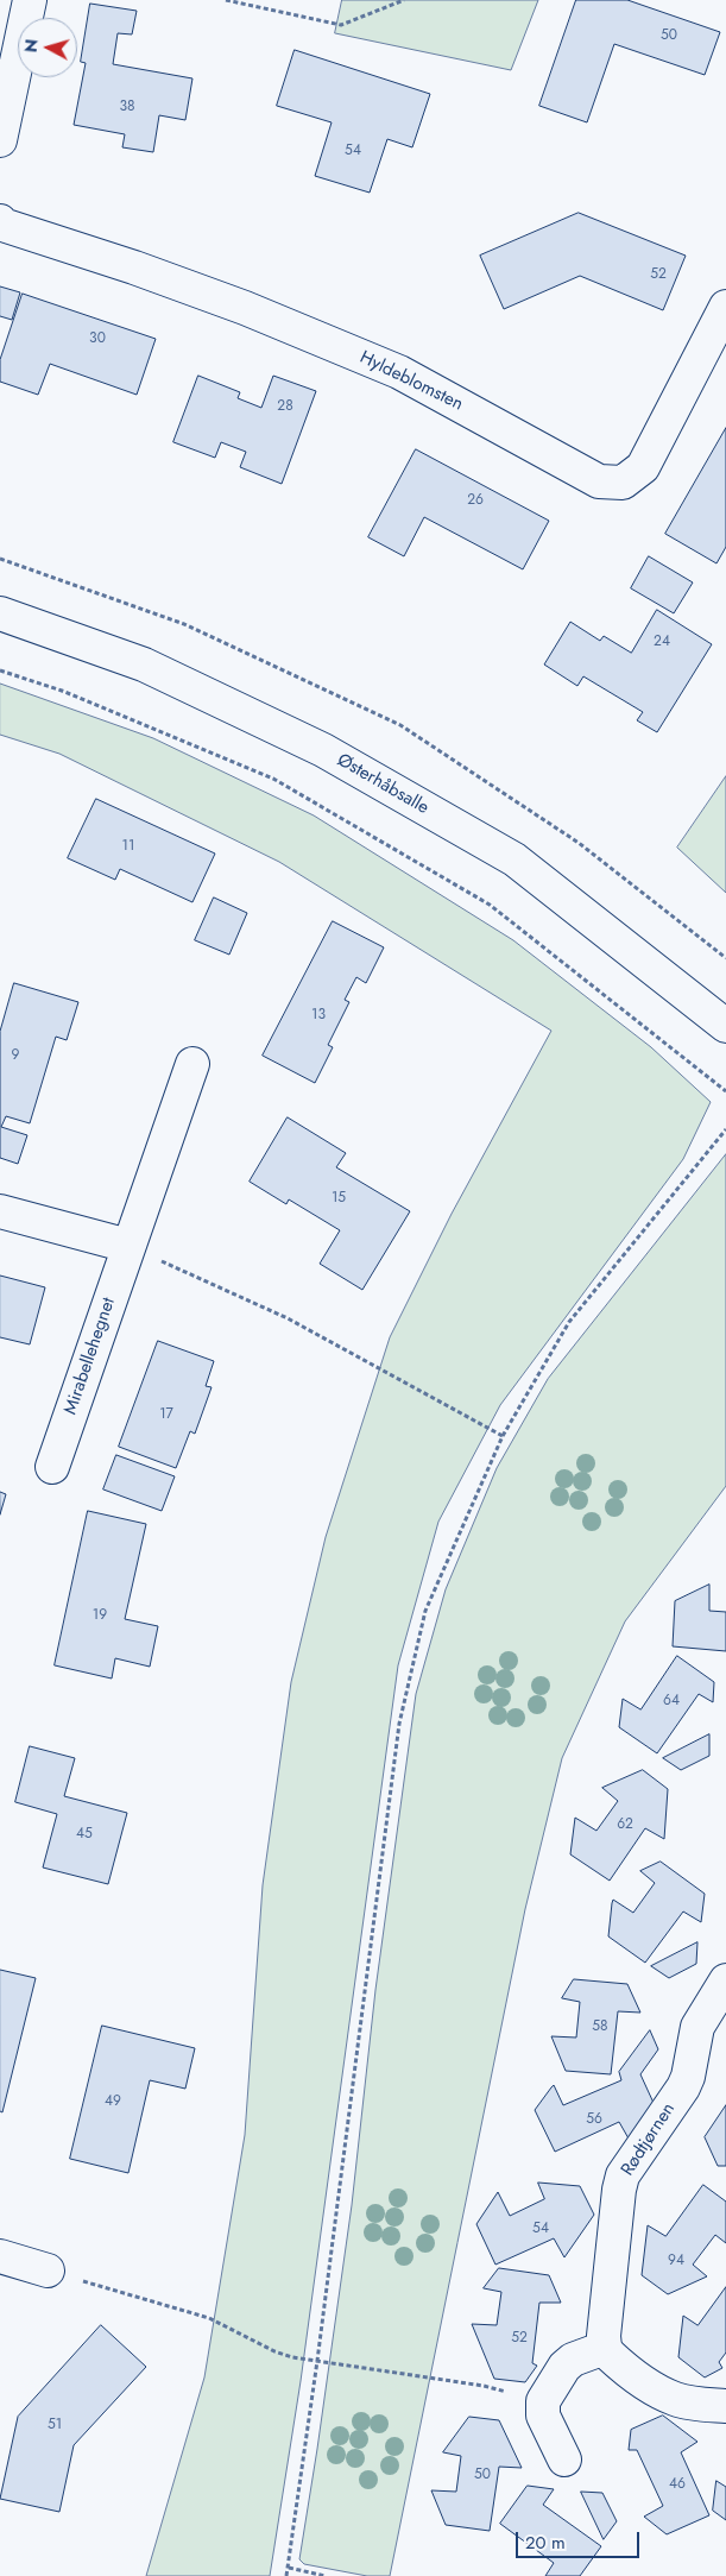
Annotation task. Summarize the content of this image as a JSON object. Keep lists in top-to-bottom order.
{
  "streets": {
    "street": [
      "Hyldeblomsten",
      "Østerhåbsalle",
      "Mirabellehegnet",
      "Rødtjørnen"
    ]
  },
  "house_numbers": [
    "50",
    "38",
    "54",
    "52",
    "30",
    "28",
    "26",
    "24",
    "11",
    "13",
    "9",
    "15",
    "17",
    "19",
    "64",
    "62",
    "45",
    "58",
    "49",
    "56",
    "54",
    "94",
    "52",
    "51",
    "50",
    "46"
  ],
  "scale_bar": "20 m",
  "north": "left"
}
